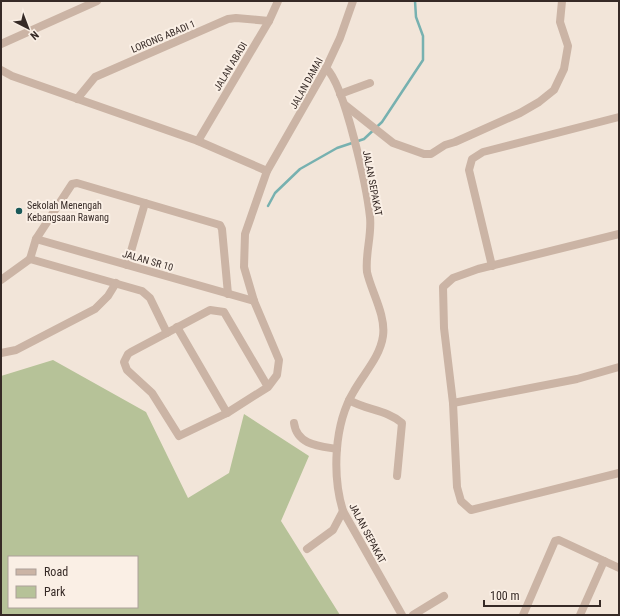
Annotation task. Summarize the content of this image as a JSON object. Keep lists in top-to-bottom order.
{
  "streets": {
    "street": [
      "LORONG ABADI 1",
      "JALAN ABADI",
      "JALAN DAMAI",
      "JALAN SEPAKAT",
      "JALAN SR 10"
    ]
  },
  "crossings": [
    ["LORONG ABADI 1", "JALAN ABADI"],
    ["JALAN DAMAI", "JALAN SEPAKAT"],
    ["JALAN DAMAI", "JALAN SR 10"]
  ],
  "places": ["Sekolah Menengah Kebangsaan Rawang"],
  "legend": ["Road", "Park"],
  "scale_bar": "100 m",
  "north": "bottom right"
}
